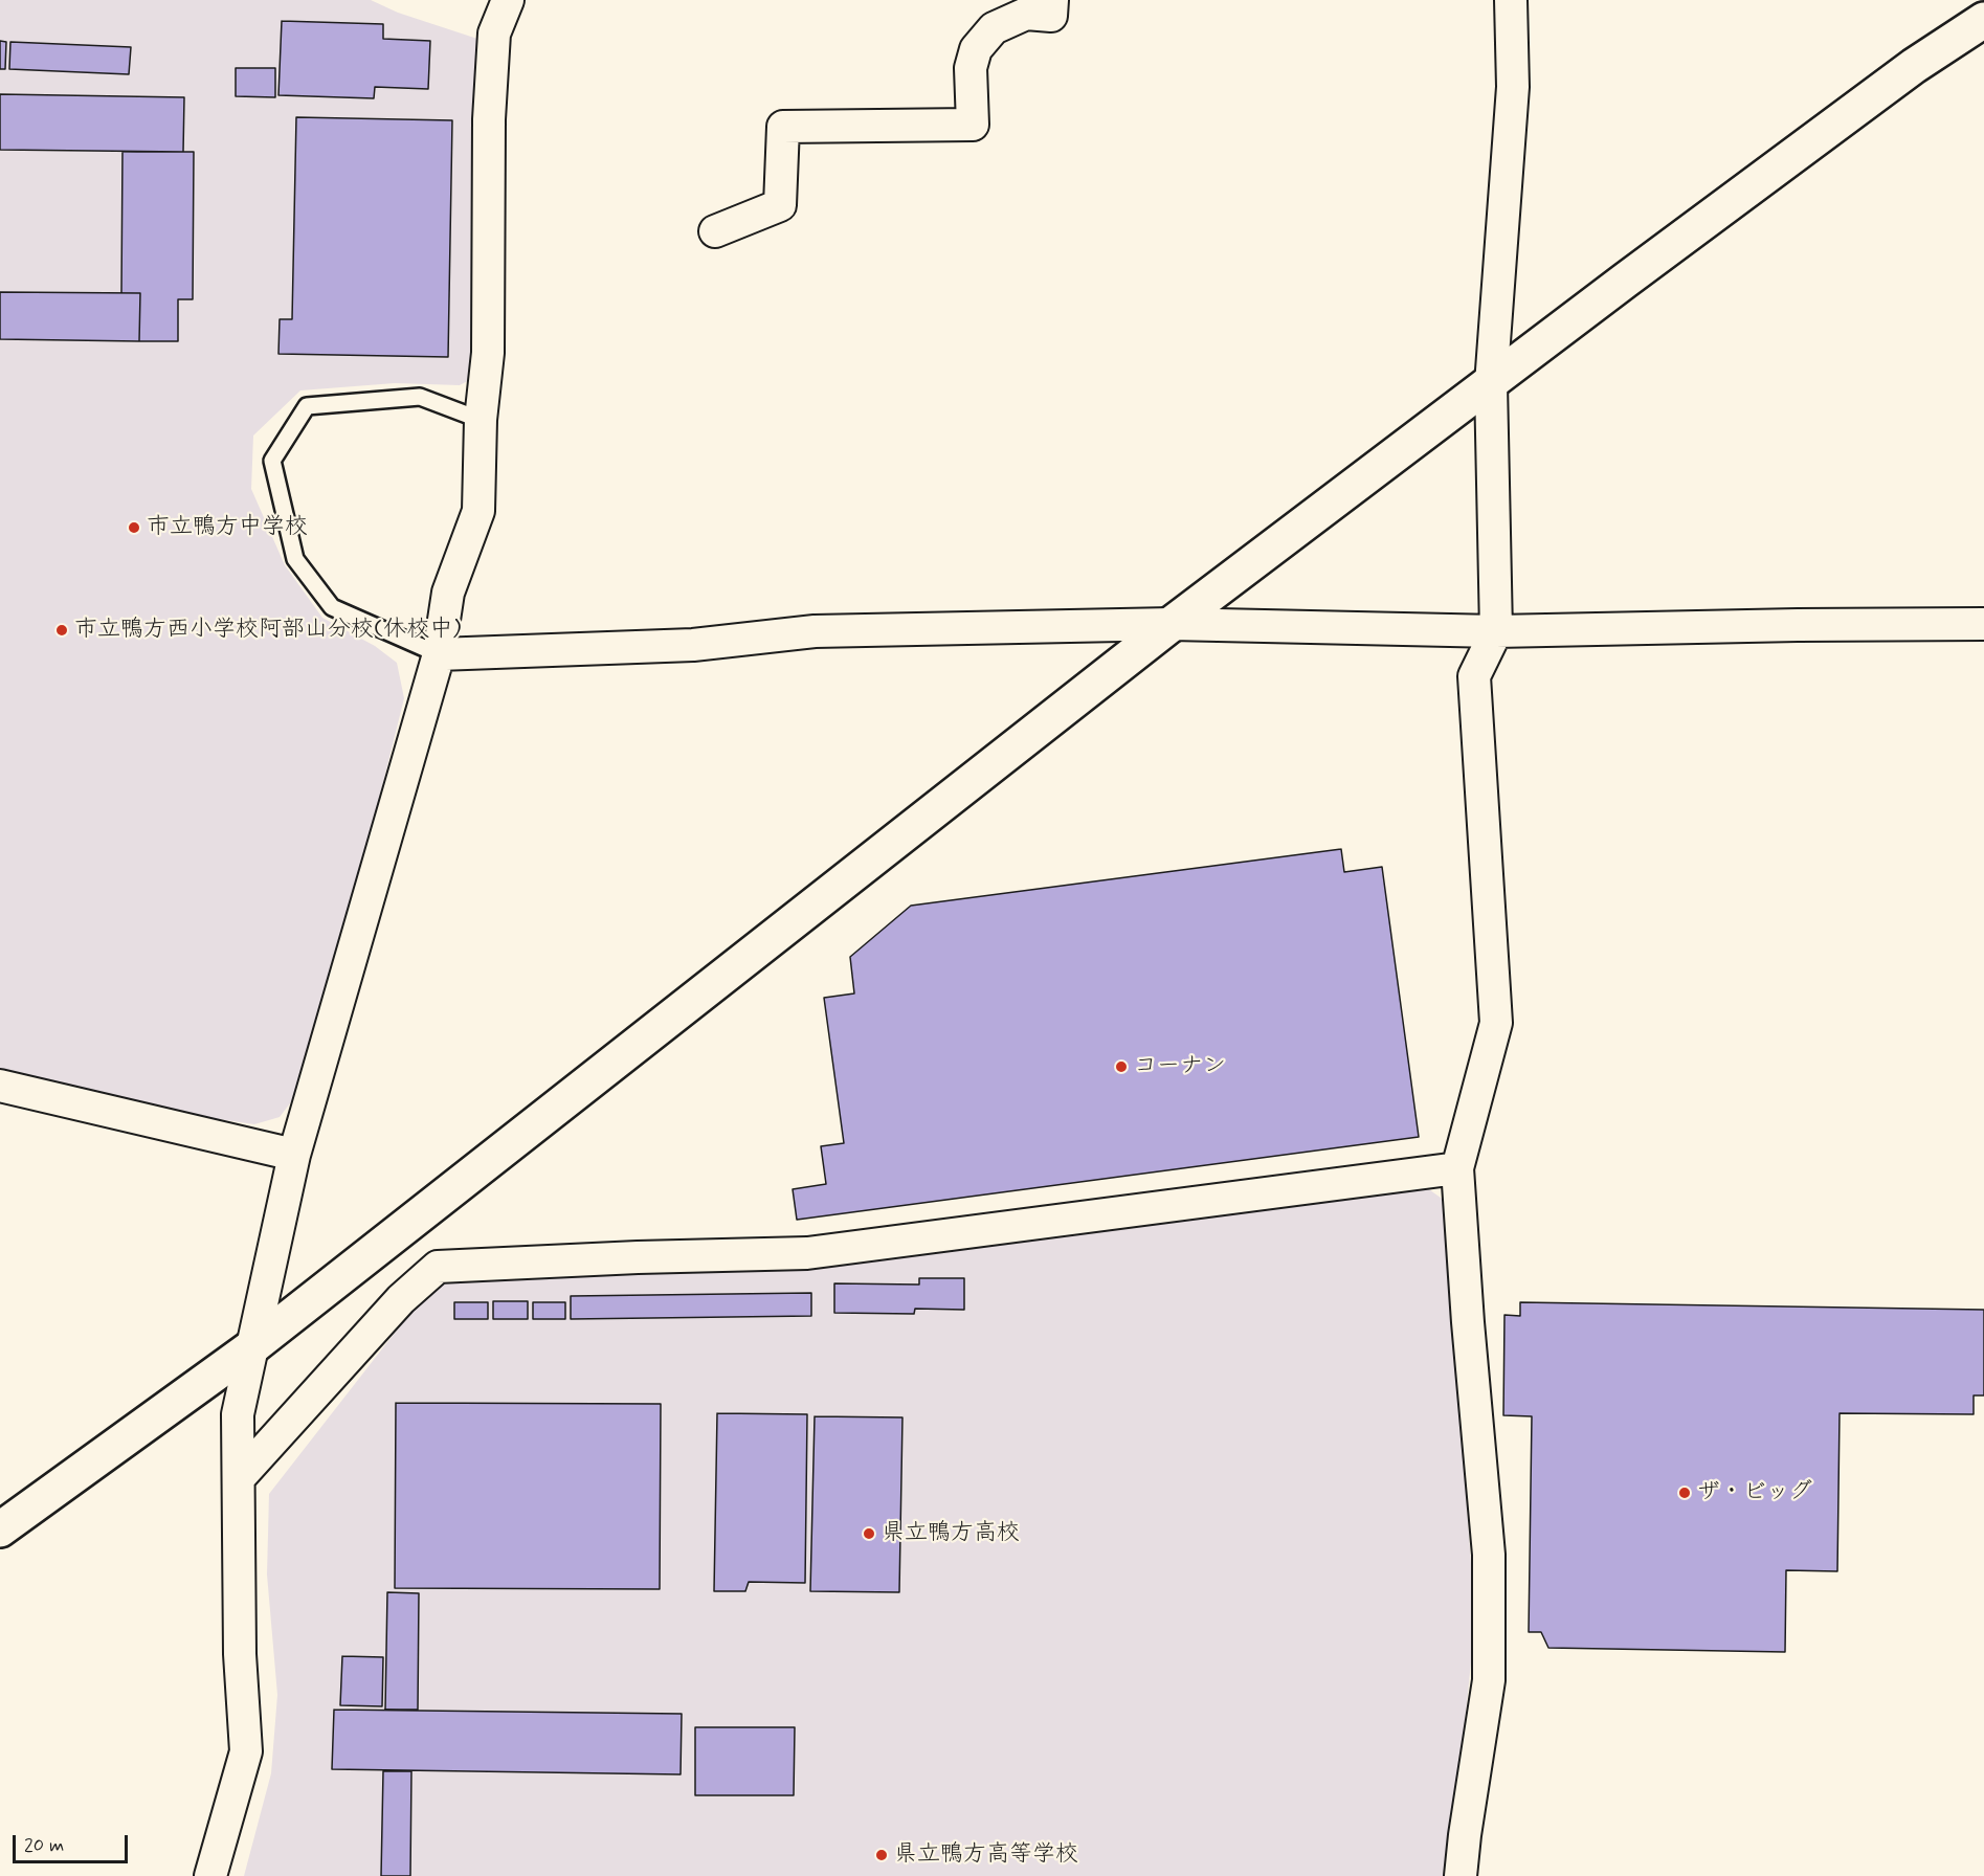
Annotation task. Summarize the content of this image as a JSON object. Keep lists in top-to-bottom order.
{
  "places": [
    "市立鴨方中学校",
    "市立鴨方西小学校阿部山分校(休校中)",
    "コーナン",
    "ザ・ビッグ",
    "県立鴨方高校",
    "県立鴨方高等学校"
  ],
  "scale_bar": "20 m"
}
